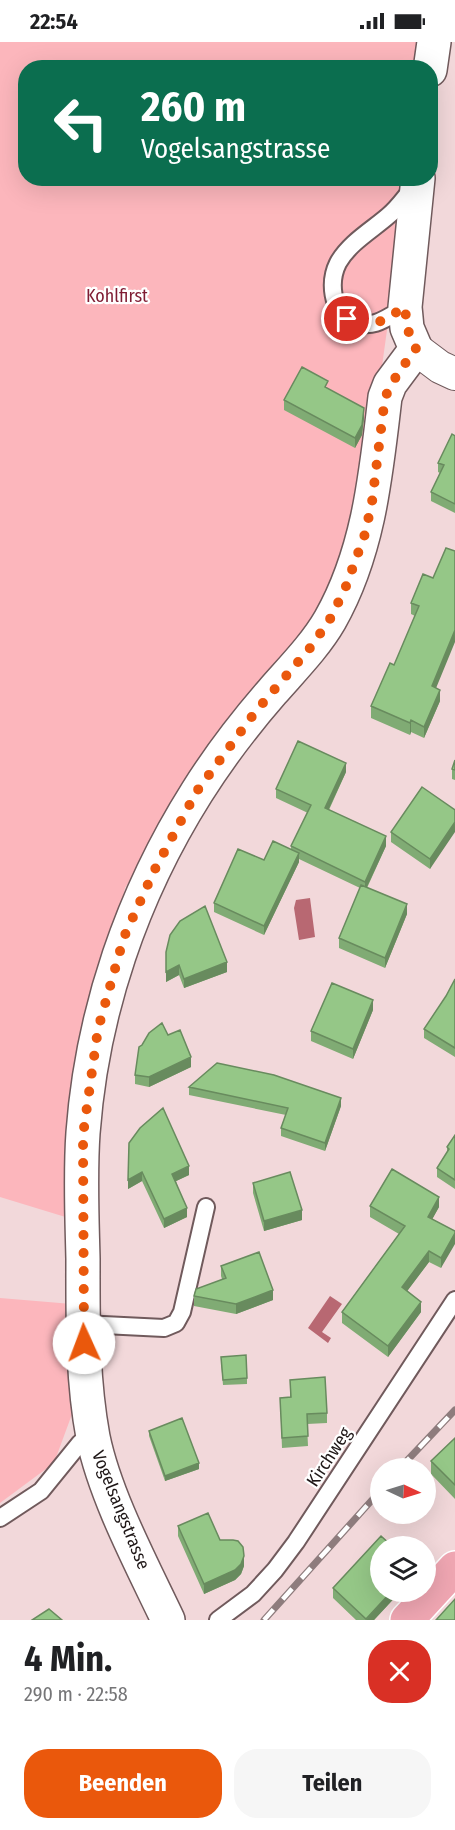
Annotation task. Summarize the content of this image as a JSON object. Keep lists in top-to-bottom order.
{
  "streets": {
    "street": ["Vogelsangstrasse"],
    "lane": ["Kirchweg"]
  },
  "parks": ["Kohlfirst"],
  "north": "right",
  "page": {
    "status": "22:54",
    "turn": ["260 m", "Vogelsangstrasse"],
    "heading": ["4 Min.", "290 m · 22:58"],
    "buttons": ["Beenden", "Teilen"]
  }
}
